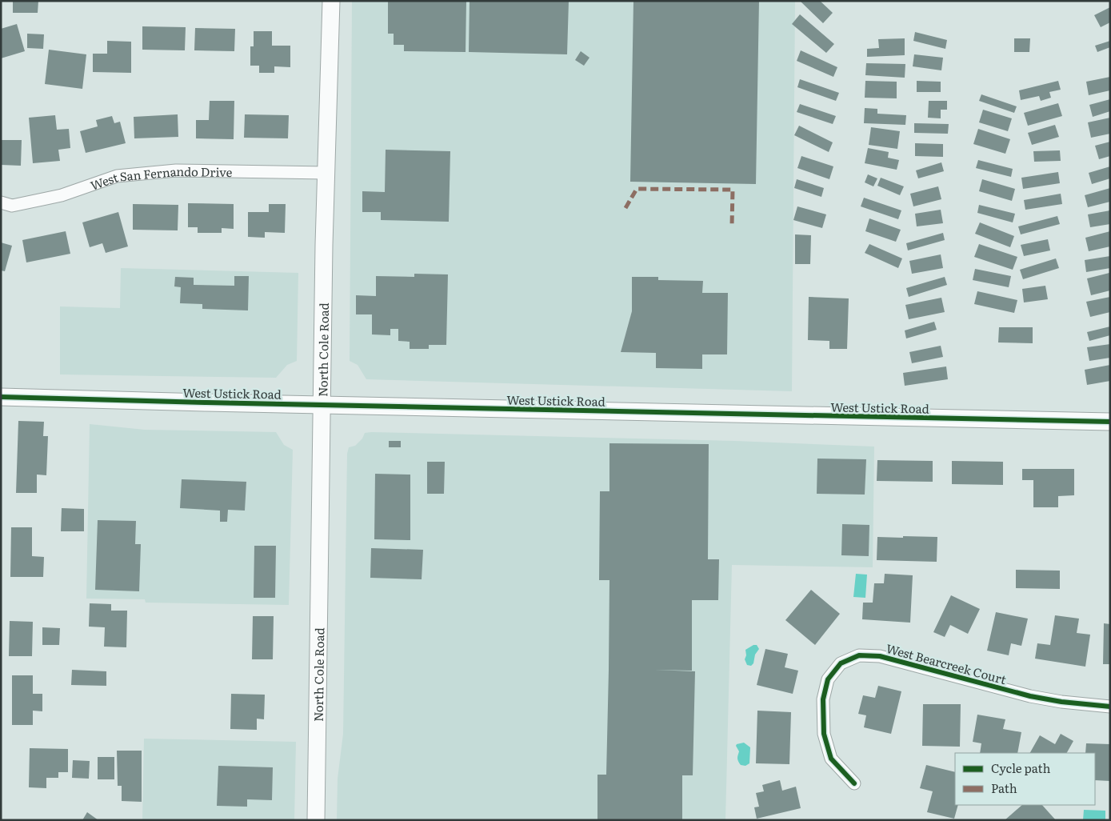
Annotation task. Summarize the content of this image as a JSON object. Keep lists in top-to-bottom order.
{
  "streets": {
    "main road": ["North Cole Road", "West Ustick Road"],
    "street": ["West San Fernando Drive", "West Bearcreek Court"]
  },
  "crossings": [
    ["West San Fernando Drive", "North Cole Road"],
    ["North Cole Road", "West Ustick Road"]
  ],
  "legend": ["Cycle path", "Path"]
}
